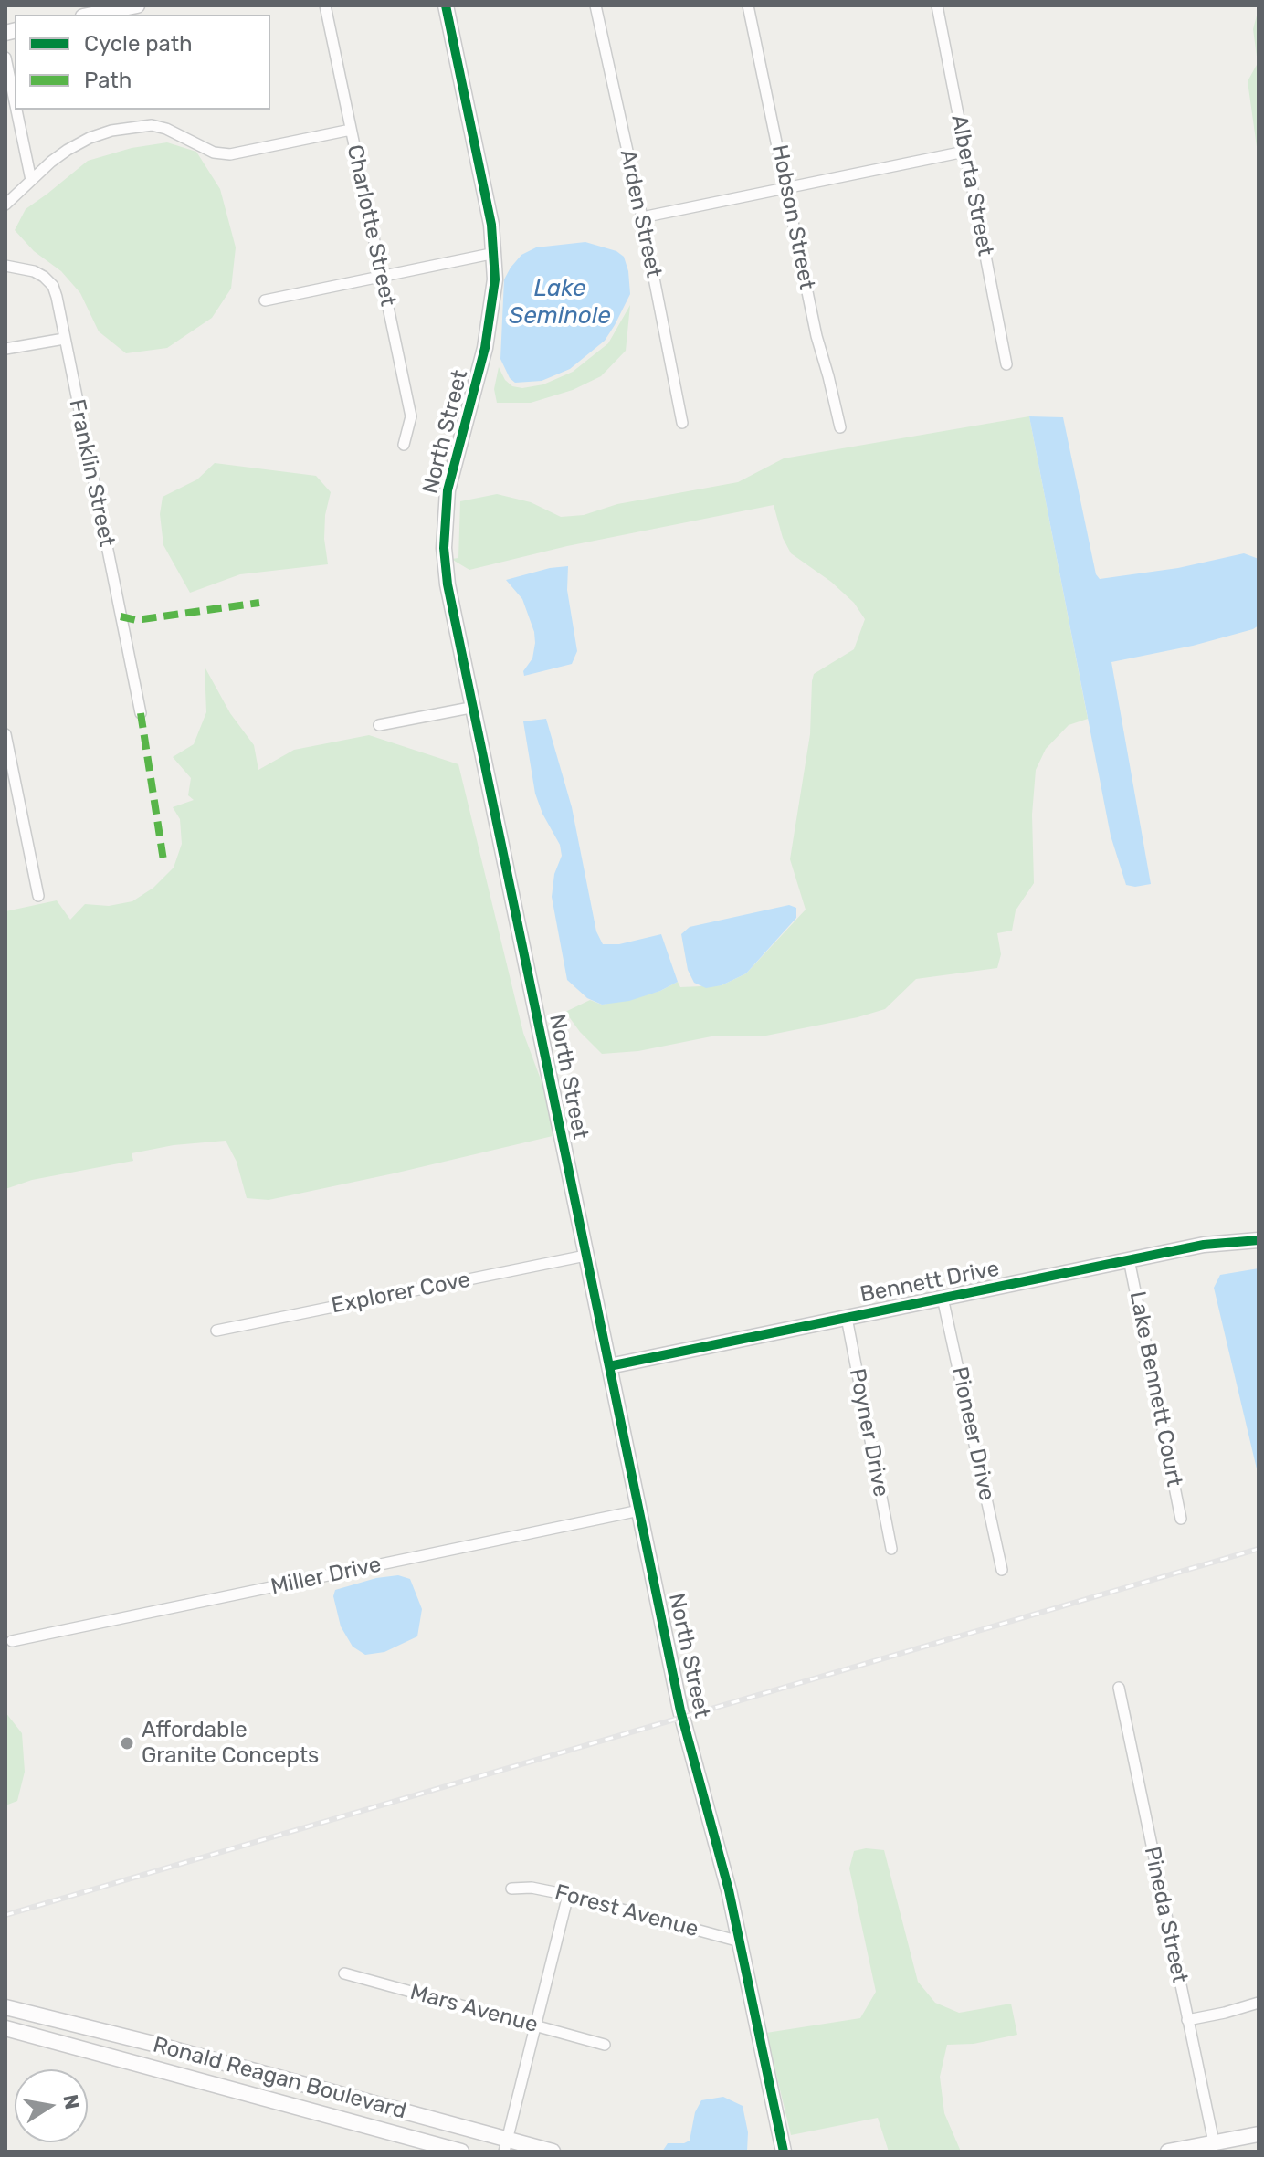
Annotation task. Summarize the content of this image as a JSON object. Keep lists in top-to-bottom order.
{
  "streets": {
    "street": [
      "Alberta Street",
      "Arden Street",
      "Hobson Street",
      "Charlotte Street",
      "North Street",
      "Franklin Street",
      "Bennett Drive",
      "Explorer Cove",
      "Lake Bennett Court",
      "Poyner Drive",
      "Pioneer Drive",
      "Miller Drive",
      "Forest Avenue",
      "Pineda Street",
      "Mars Avenue",
      "Ronald Reagan Boulevard"
    ]
  },
  "crossings": [
    ["North Street", "Bennett Drive"],
    ["North Street", "Explorer Cove"],
    ["North Street", "Miller Drive"],
    ["North Street", "Forest Avenue"],
    ["Bennett Drive", "Lake Bennett Court"],
    ["Bennett Drive", "Poyner Drive"],
    ["Bennett Drive", "Pioneer Drive"]
  ],
  "water": ["Lake Seminole"],
  "places": ["Affordable Granite Concepts"],
  "legend": ["Cycle path", "Path"],
  "north": "right"
}
